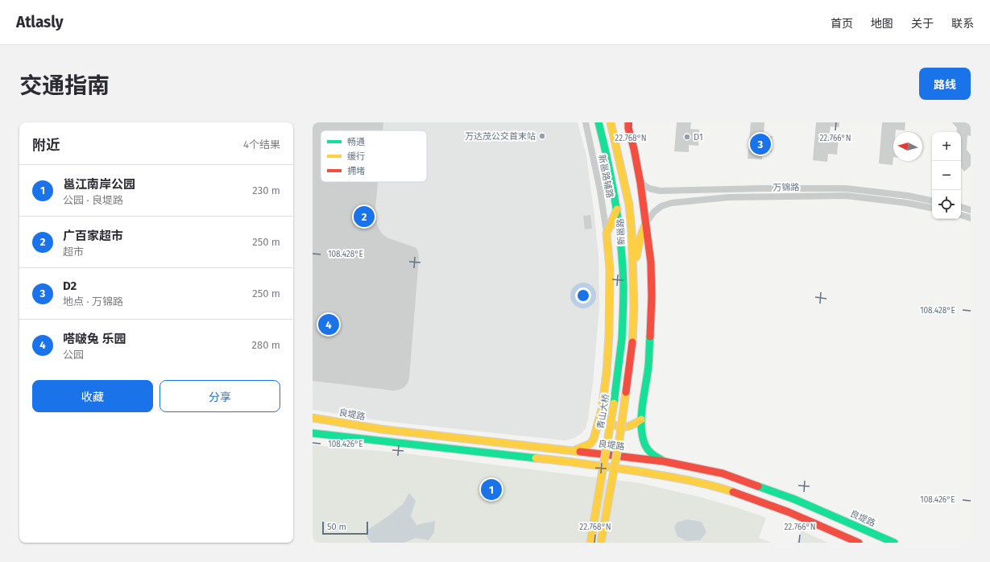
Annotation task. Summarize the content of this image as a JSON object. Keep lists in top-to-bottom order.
{
  "streets": {
    "main road": ["新邕路", "青山大桥", "良堤路"],
    "street": ["新邕路辅路", "万锦路"]
  },
  "crossings": [
    ["新邕路", "青山大桥"]
  ],
  "places": ["万达茂公交首末站", "D1"],
  "legend": ["畅通", "缓行", "拥堵"],
  "scale_bar": "50 m",
  "north": "left",
  "page": {
    "header": "Atlasly",
    "nav": [
      "首页",
      "地图",
      "关于",
      "联系"
    ],
    "title": "交通指南",
    "buttons": [
      "路线",
      ["收藏", "分享"]
    ],
    "heading": ["附近", "4个结果"],
    "map_buttons": ["+", "−"],
    "pins": [
      "3",
      "2",
      "4",
      "1"
    ],
    "list": [
      {
        "mark": "1",
        "name": "邕江南岸公园",
        "note": "公园 · 良堤路",
        "value": "230 m"
      },
      {
        "mark": "2",
        "name": "广百家超市",
        "note": "超市",
        "value": "250 m"
      },
      {
        "mark": "3",
        "name": "D2",
        "note": "地点 · 万锦路",
        "value": "250 m"
      },
      {
        "mark": "4",
        "name": "嗒啵兔 乐园",
        "note": "公园",
        "value": "280 m"
      }
    ],
    "scale": "50 m"
  },
  "coordinates": [
    "22.768°N",
    "22.766°N",
    "108.428°E",
    "108.426°E"
  ]
}
